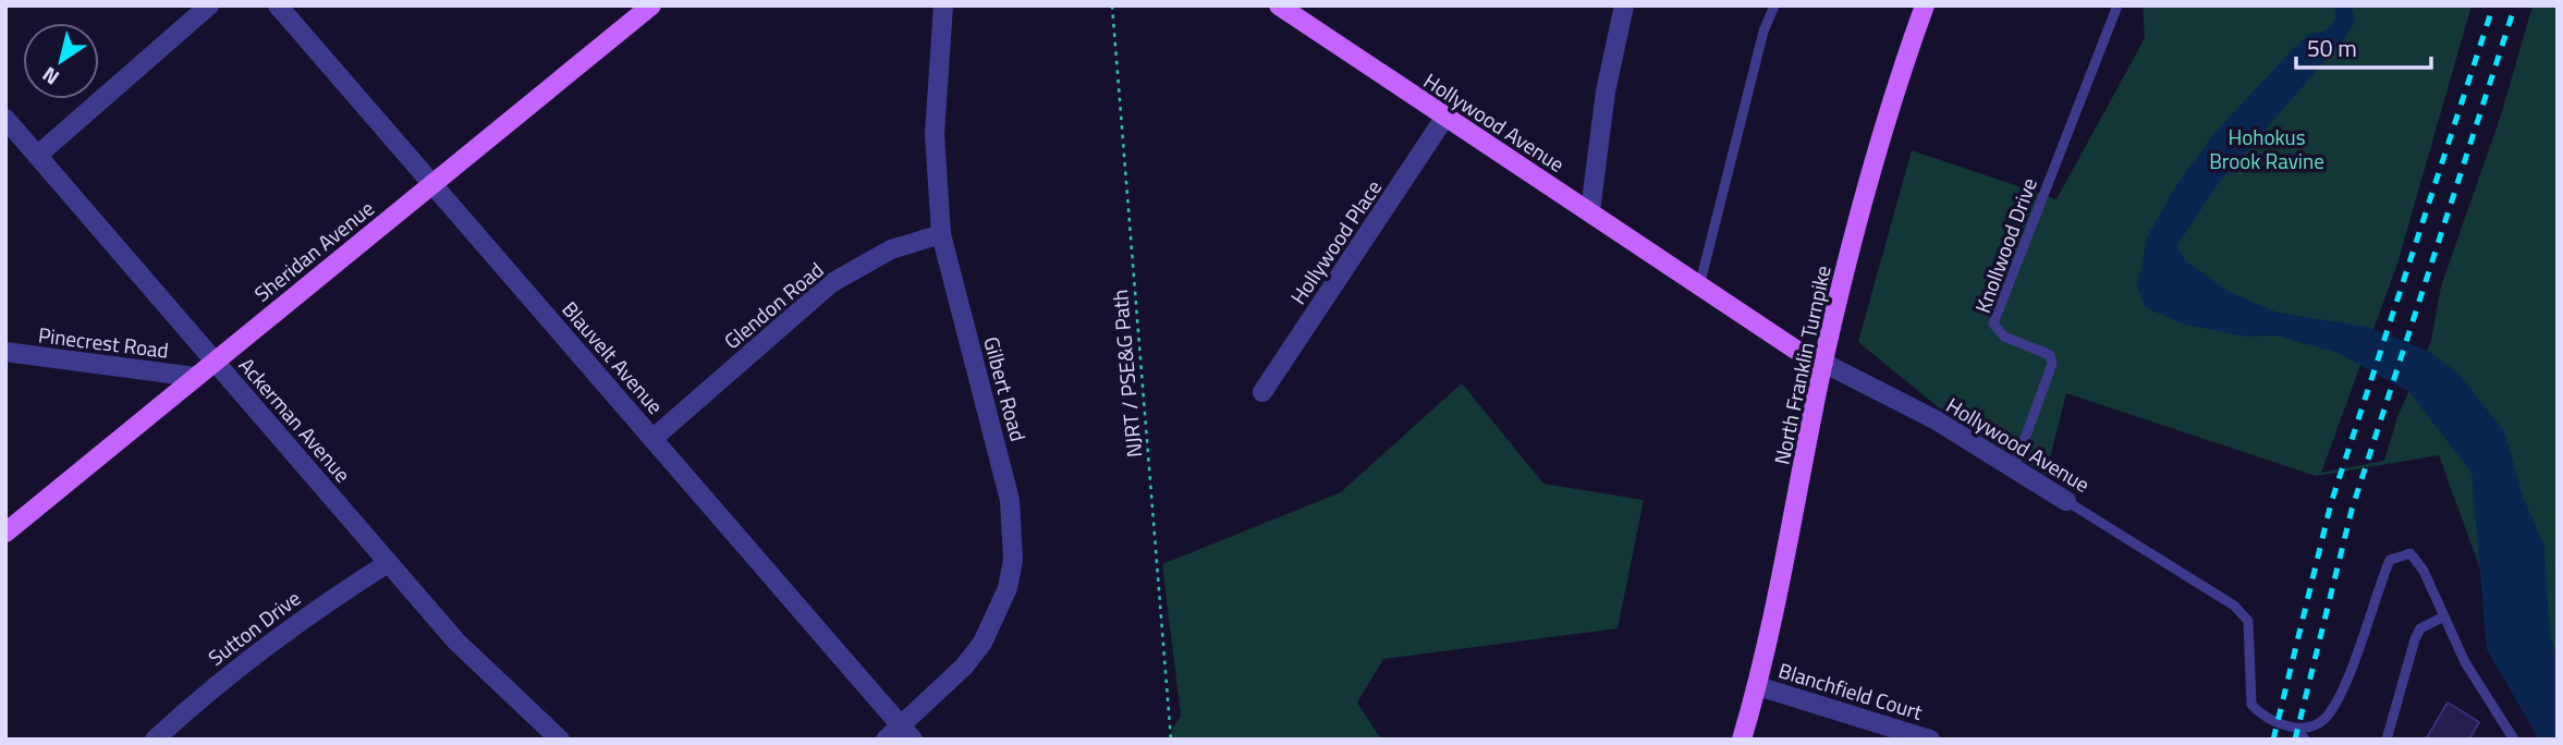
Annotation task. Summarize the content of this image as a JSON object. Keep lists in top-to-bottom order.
{
  "streets": {
    "main road": ["Hollywood Avenue", "Sheridan Avenue", "North Franklin Turnpike"],
    "street": [
      "Hollywood Place",
      "Glendon Road",
      "Pinecrest Road",
      "Blauvelt Avenue",
      "Gilbert Road",
      "Ackerman Avenue",
      "Sutton Drive",
      "Blanchfield Court"
    ],
    "lane": ["Knollwood Drive"],
    "path": ["NJRT / PSE&G Path"]
  },
  "crossings": [
    ["Hollywood Avenue", "Hollywood Place"],
    ["Hollywood Avenue", "Knollwood Drive"],
    ["Hollywood Avenue", "North Franklin Turnpike"],
    ["Sheridan Avenue", "Pinecrest Road"],
    ["Sheridan Avenue", "Blauvelt Avenue"],
    ["Sheridan Avenue", "Ackerman Avenue"],
    ["Glendon Road", "Blauvelt Avenue"],
    ["Glendon Road", "Gilbert Road"],
    ["Blauvelt Avenue", "Gilbert Road"],
    ["North Franklin Turnpike", "Blanchfield Court"],
    ["Ackerman Avenue", "Sutton Drive"]
  ],
  "parks": ["Hohokus Brook Ravine"],
  "scale_bar": "50 m",
  "north": "bottom left"
}
